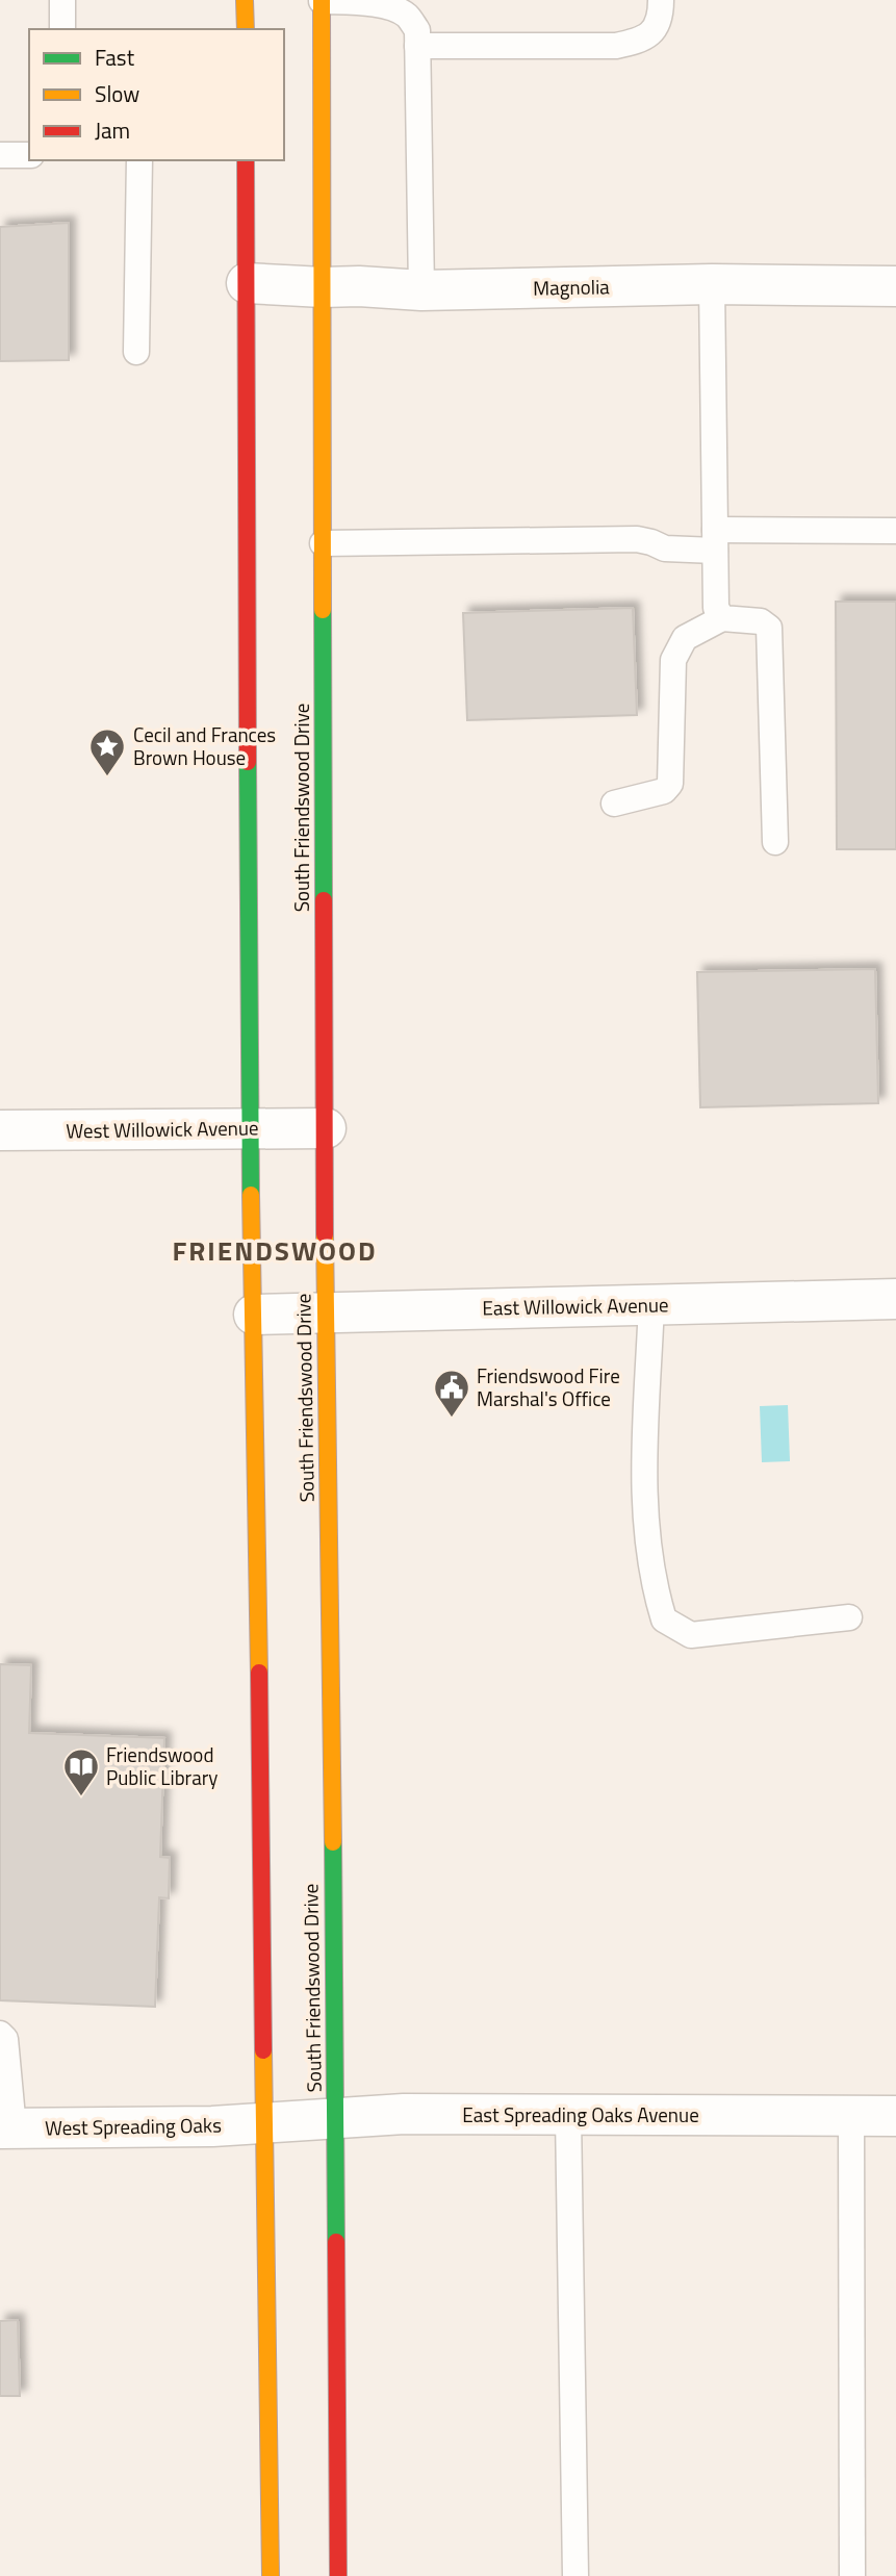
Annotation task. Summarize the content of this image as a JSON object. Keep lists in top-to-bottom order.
{
  "streets": {
    "main road": ["South Friendswood Drive"],
    "street": [
      "Magnolia",
      "West Willowick Avenue",
      "East Willowick Avenue",
      "East Spreading Oaks Avenue",
      "West Spreading Oaks"
    ]
  },
  "crossings": [
    ["Magnolia", "South Friendswood Drive"],
    ["South Friendswood Drive", "West Willowick Avenue"],
    ["South Friendswood Drive", "East Willowick Avenue"],
    ["South Friendswood Drive", "East Spreading Oaks Avenue"],
    ["East Spreading Oaks Avenue", "West Spreading Oaks"]
  ],
  "districts": ["FRIENDSWOOD"],
  "places": {
    "place": ["Cecil and Frances Brown House"],
    "public building": ["Friendswood Fire Marshal's Office"],
    "library": ["Friendswood Public Library"]
  },
  "legend": ["Fast", "Slow", "Jam"]
}
